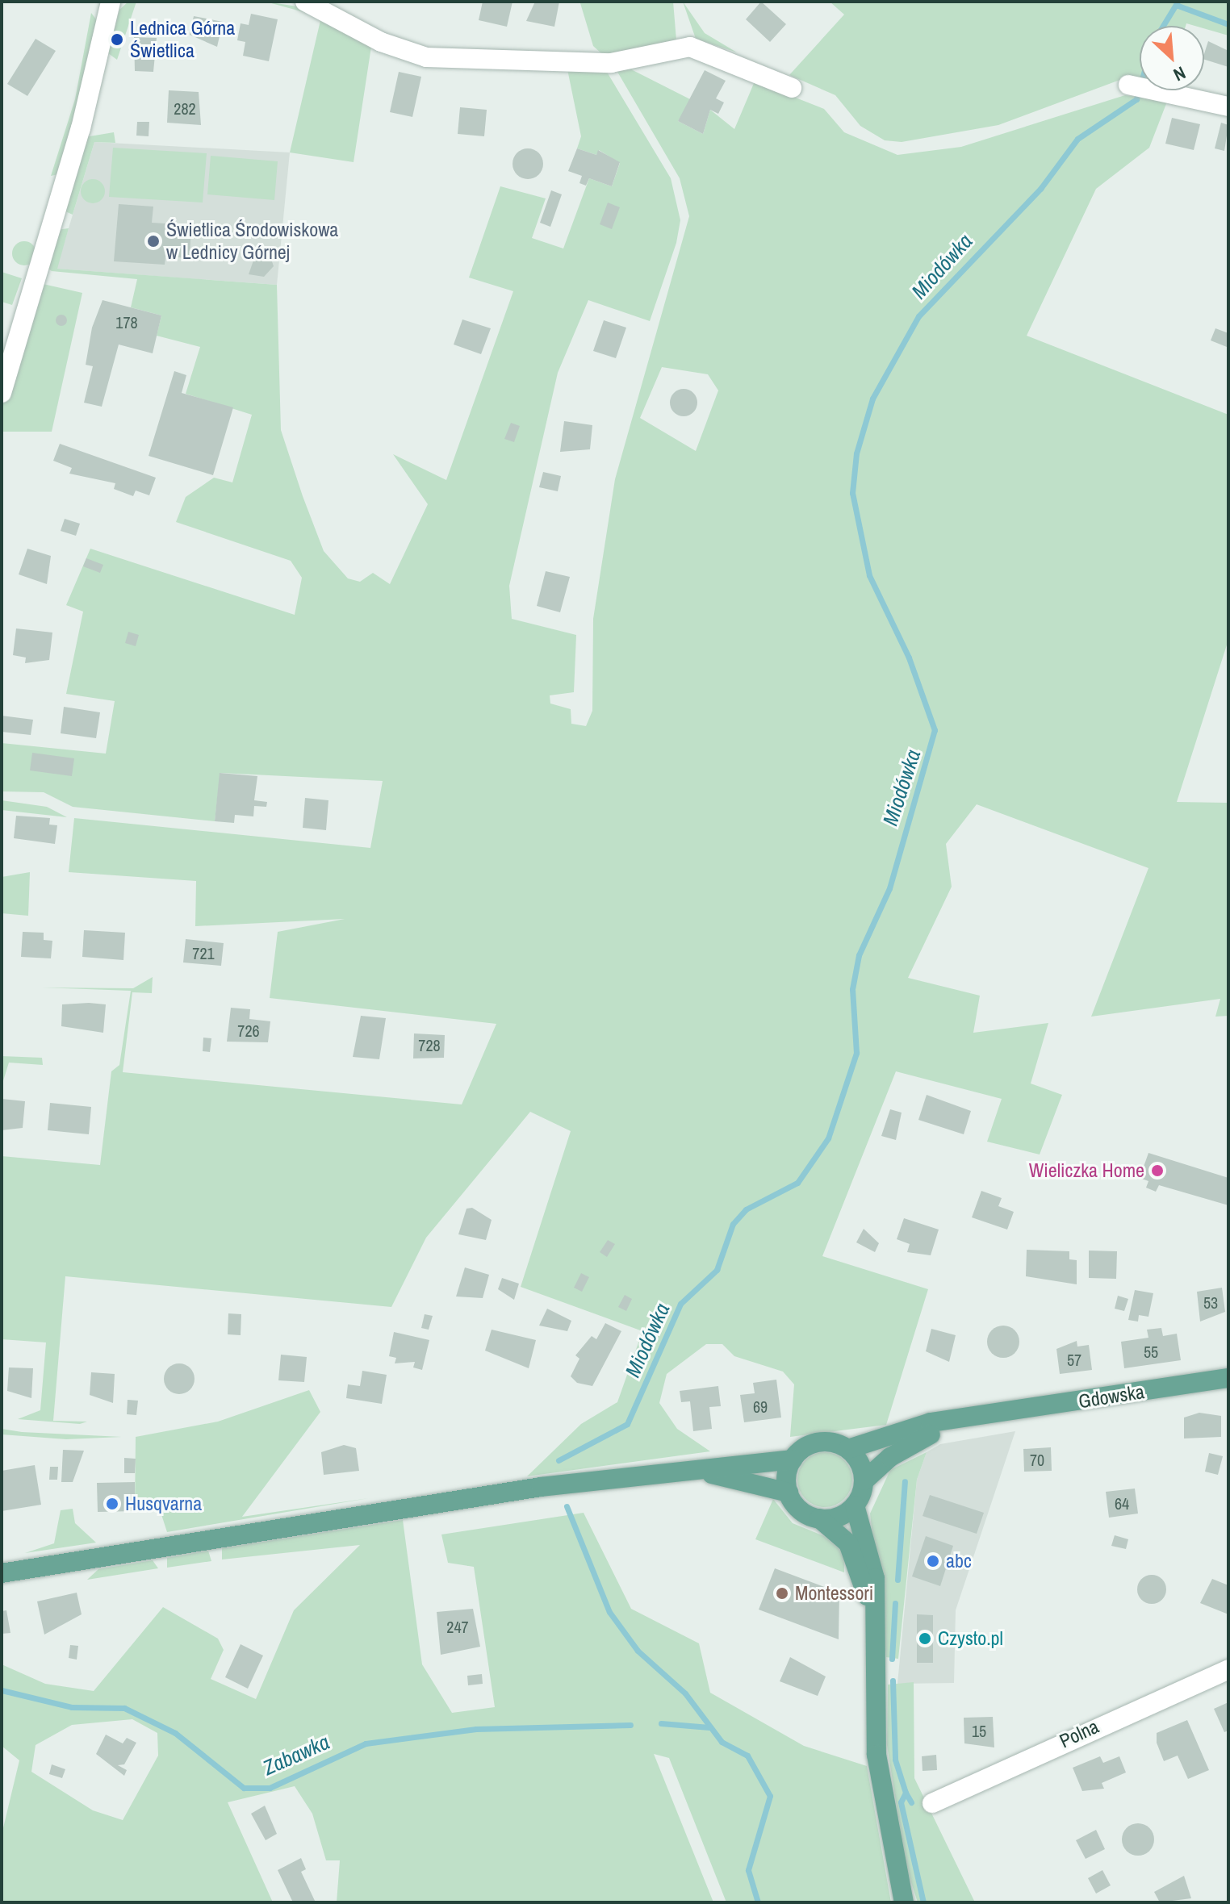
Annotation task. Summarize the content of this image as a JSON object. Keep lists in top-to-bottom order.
{
  "streets": {
    "main road": ["Gdowska"],
    "street": ["Polna"]
  },
  "water": ["Miodówka", "Zabawka"],
  "places": [
    "Lednica Górna Świetlica",
    "Świetlica Środowiskowa w Lednicy Górnej",
    "Wieliczka Home",
    "Husqvarna",
    "abc",
    "Montessori",
    "Czysto.pl"
  ],
  "house_numbers": [
    "282",
    "178",
    "721",
    "726",
    "728",
    "53",
    "55",
    "57",
    "69",
    "70",
    "64",
    "247",
    "15"
  ],
  "north": "bottom right"
}
